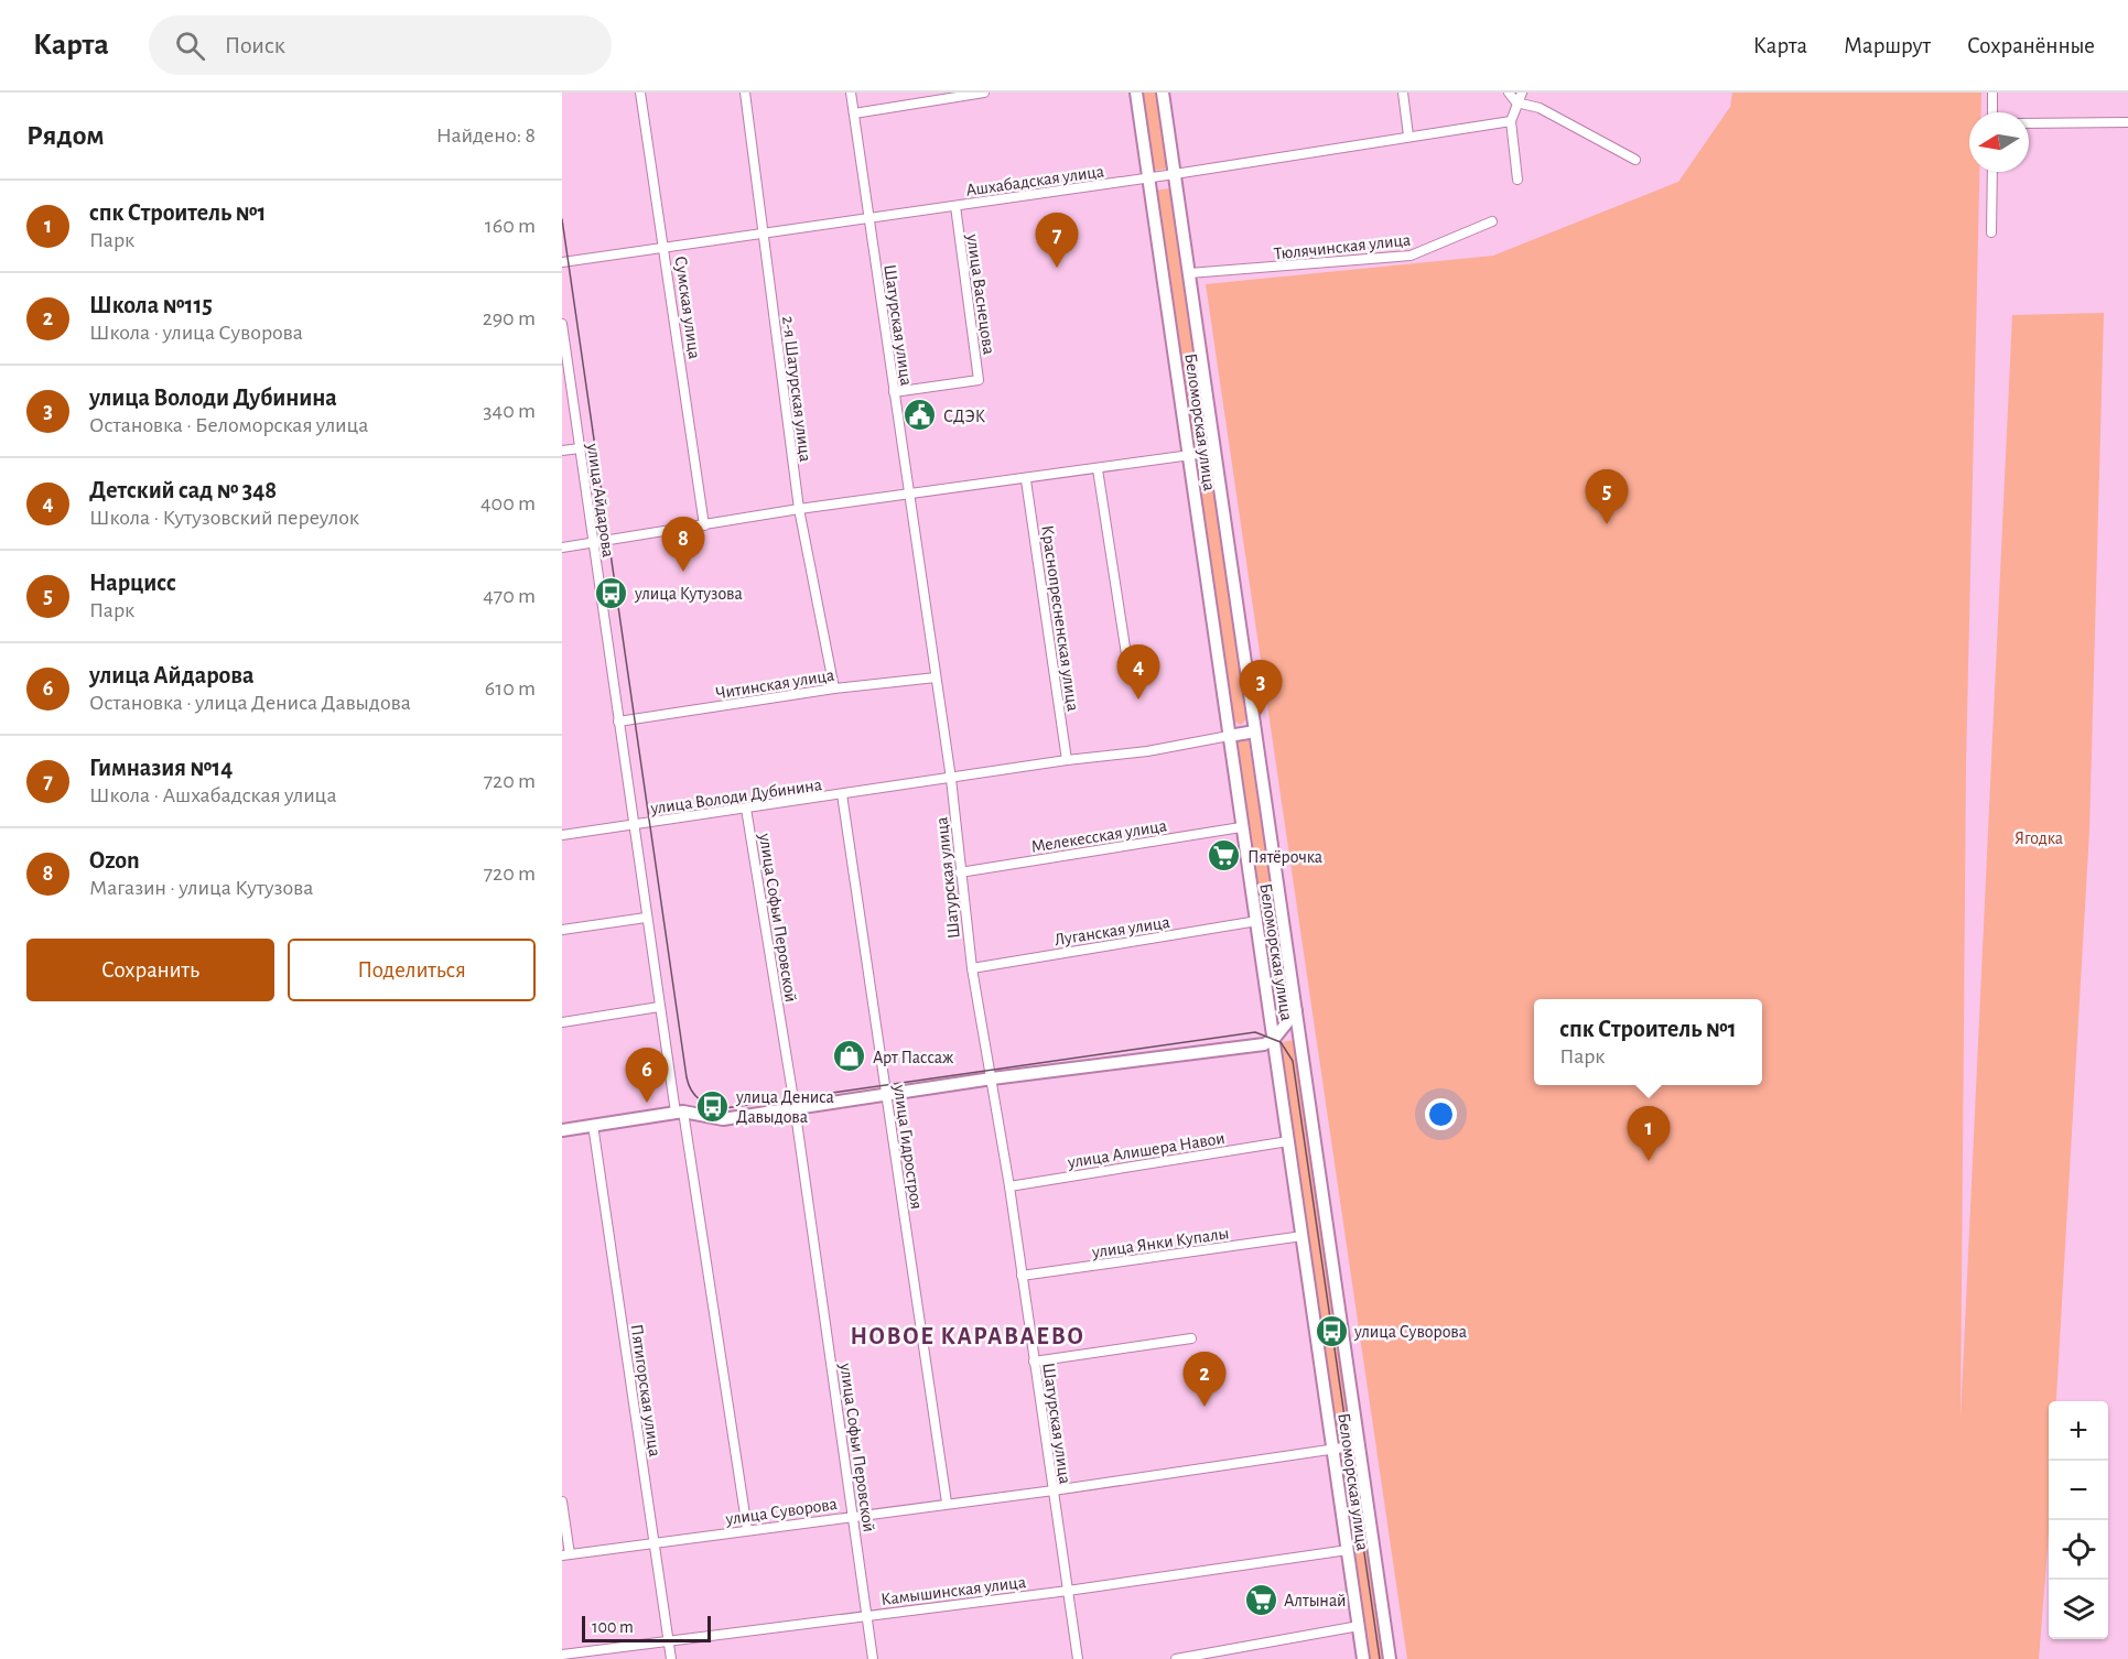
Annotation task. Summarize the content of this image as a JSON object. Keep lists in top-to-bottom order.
{
  "streets": {
    "main road": ["Беломорская улица"],
    "street": [
      "Ашхабадская улица",
      "Тюлячинская улица",
      "улица Васнецова",
      "Сумская улица",
      "Шатурская улица",
      "2-я Шатурская улица",
      "улица Айдарова",
      "Краснопресненская улица",
      "Читинская улица",
      "улица Володи Дубинина",
      "Мелекесская улица",
      "улица Софьи Перовской",
      "Луганская улица",
      "улица Гидростроя",
      "улица Алишера Навои",
      "улица Янки Купалы",
      "Пятигорская улица",
      "улица Суворова",
      "Камышинская улица"
    ]
  },
  "crossings": [
    ["Ашхабадская улица", "улица Васнецова"],
    ["Ашхабадская улица", "Сумская улица"],
    ["Ашхабадская улица", "Шатурская улица"],
    ["Ашхабадская улица", "2-я Шатурская улица"],
    ["Ашхабадская улица", "Беломорская улица"],
    ["Тюлячинская улица", "Беломорская улица"],
    ["улица Васнецова", "Шатурская улица"],
    ["Шатурская улица", "Читинская улица"],
    ["Шатурская улица", "улица Володи Дубинина"],
    ["Шатурская улица", "Мелекесская улица"],
    ["Шатурская улица", "Луганская улица"],
    ["Шатурская улица", "улица Алишера Навои"],
    ["Шатурская улица", "улица Янки Купалы"],
    ["Шатурская улица", "улица Суворова"],
    ["Шатурская улица", "Камышинская улица"],
    ["2-я Шатурская улица", "Читинская улица"],
    ["Беломорская улица", "улица Володи Дубинина"],
    ["Беломорская улица", "Мелекесская улица"],
    ["Беломорская улица", "Луганская улица"],
    ["Беломорская улица", "улица Алишера Навои"],
    ["Беломорская улица", "улица Янки Купалы"],
    ["Беломорская улица", "улица Суворова"],
    ["Беломорская улица", "Камышинская улица"],
    ["улица Айдарова", "Читинская улица"],
    ["улица Айдарова", "улица Володи Дубинина"],
    ["улица Айдарова", "улица Суворова"],
    ["Краснопресненская улица", "улица Володи Дубинина"],
    ["улица Володи Дубинина", "улица Софьи Перовской"],
    ["улица Володи Дубинина", "улица Гидростроя"],
    ["улица Софьи Перовской", "улица Суворова"],
    ["улица Софьи Перовской", "Камышинская улица"],
    ["улица Гидростроя", "улица Суворова"],
    ["Пятигорская улица", "улица Суворова"],
    ["Пятигорская улица", "Камышинская улица"]
  ],
  "districts": ["НОВОЕ КАРАВАЕВО"],
  "parks": ["Ягодка"],
  "places": {
    "public building": ["СДЭК"],
    "bus stop": ["улица Кутузова", "улица Дениса Давыдова", "улица Суворова"],
    "supermarket": ["Пятёрочка", "Алтынай"],
    "shop": ["Арт Пассаж"]
  },
  "scale_bar": "100 m",
  "north": "left",
  "page": {
    "header": "Карта",
    "search": "Поиск",
    "nav": ["Карта", "Маршрут", "Сохранённые"],
    "heading": ["Рядом", "Найдено: 8"],
    "list": [
      {
        "mark": "1",
        "name": "спк Строитель №1",
        "note": "Парк",
        "value": "160 m"
      },
      {
        "mark": "2",
        "name": "Школа №115",
        "note": "Школа · улица Суворова",
        "value": "290 m"
      },
      {
        "mark": "3",
        "name": "улица Володи Дубинина",
        "note": "Остановка · Беломорская улица",
        "value": "340 m"
      },
      {
        "mark": "4",
        "name": "Детский сад № 348",
        "note": "Школа · Кутузовский переулок",
        "value": "400 m"
      },
      {
        "mark": "5",
        "name": "Нарцисс",
        "note": "Парк",
        "value": "470 m"
      },
      {
        "mark": "6",
        "name": "улица Айдарова",
        "note": "Остановка · улица Дениса Давыдова",
        "value": "610 m"
      },
      {
        "mark": "7",
        "name": "Гимназия №14",
        "note": "Школа · Ашхабадская улица",
        "value": "720 m"
      },
      {
        "mark": "8",
        "name": "Ozon",
        "note": "Магазин · улица Кутузова",
        "value": "720 m"
      }
    ],
    "pins": [
      "7",
      "5",
      "8",
      "4",
      "3",
      "6",
      "1",
      "2"
    ],
    "buttons": ["Сохранить", "Поделиться"],
    "popup": ["спк Строитель №1", "Парк"],
    "map_buttons": ["+", "−"],
    "scale": "100 m"
  }
}
